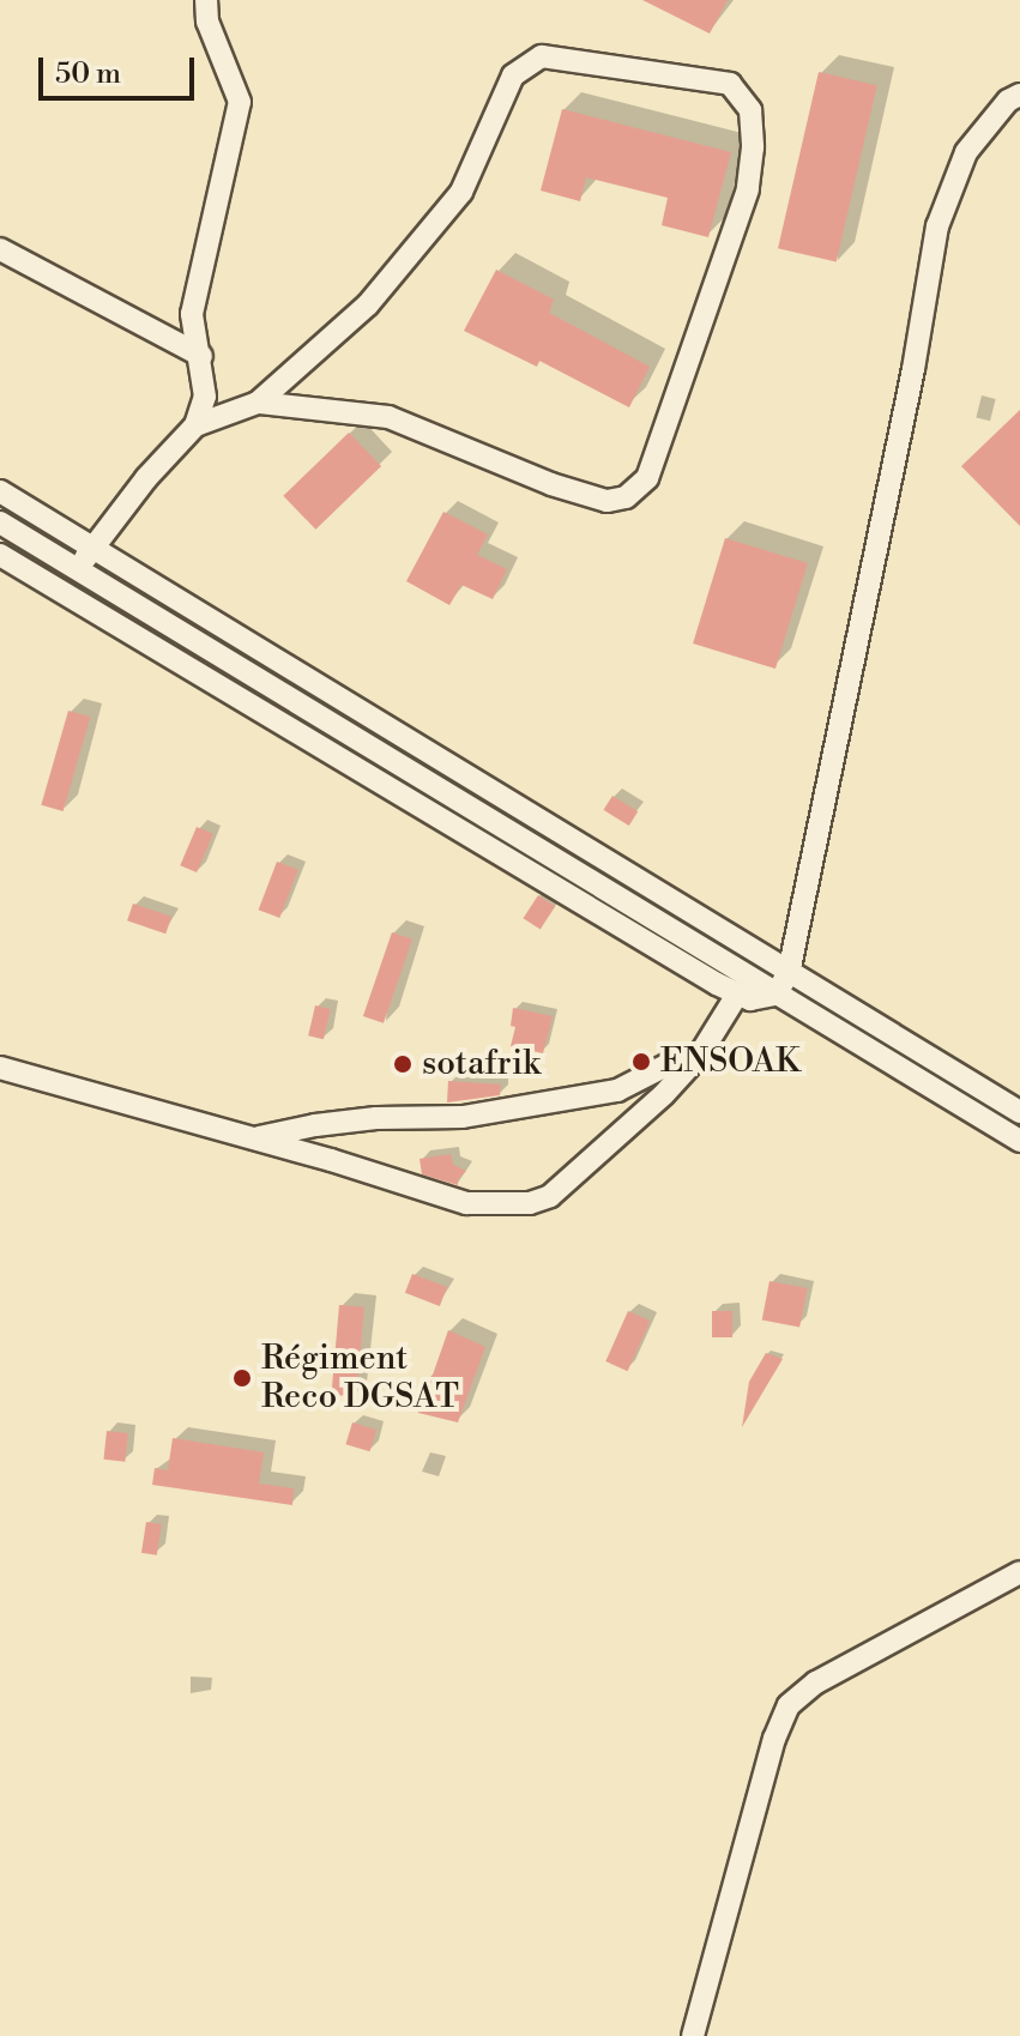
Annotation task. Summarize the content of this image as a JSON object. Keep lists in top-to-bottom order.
{
  "places": ["ENSOAK", "sotafrik", "Régiment Reco DGSAT"],
  "scale_bar": "50 m"
}
